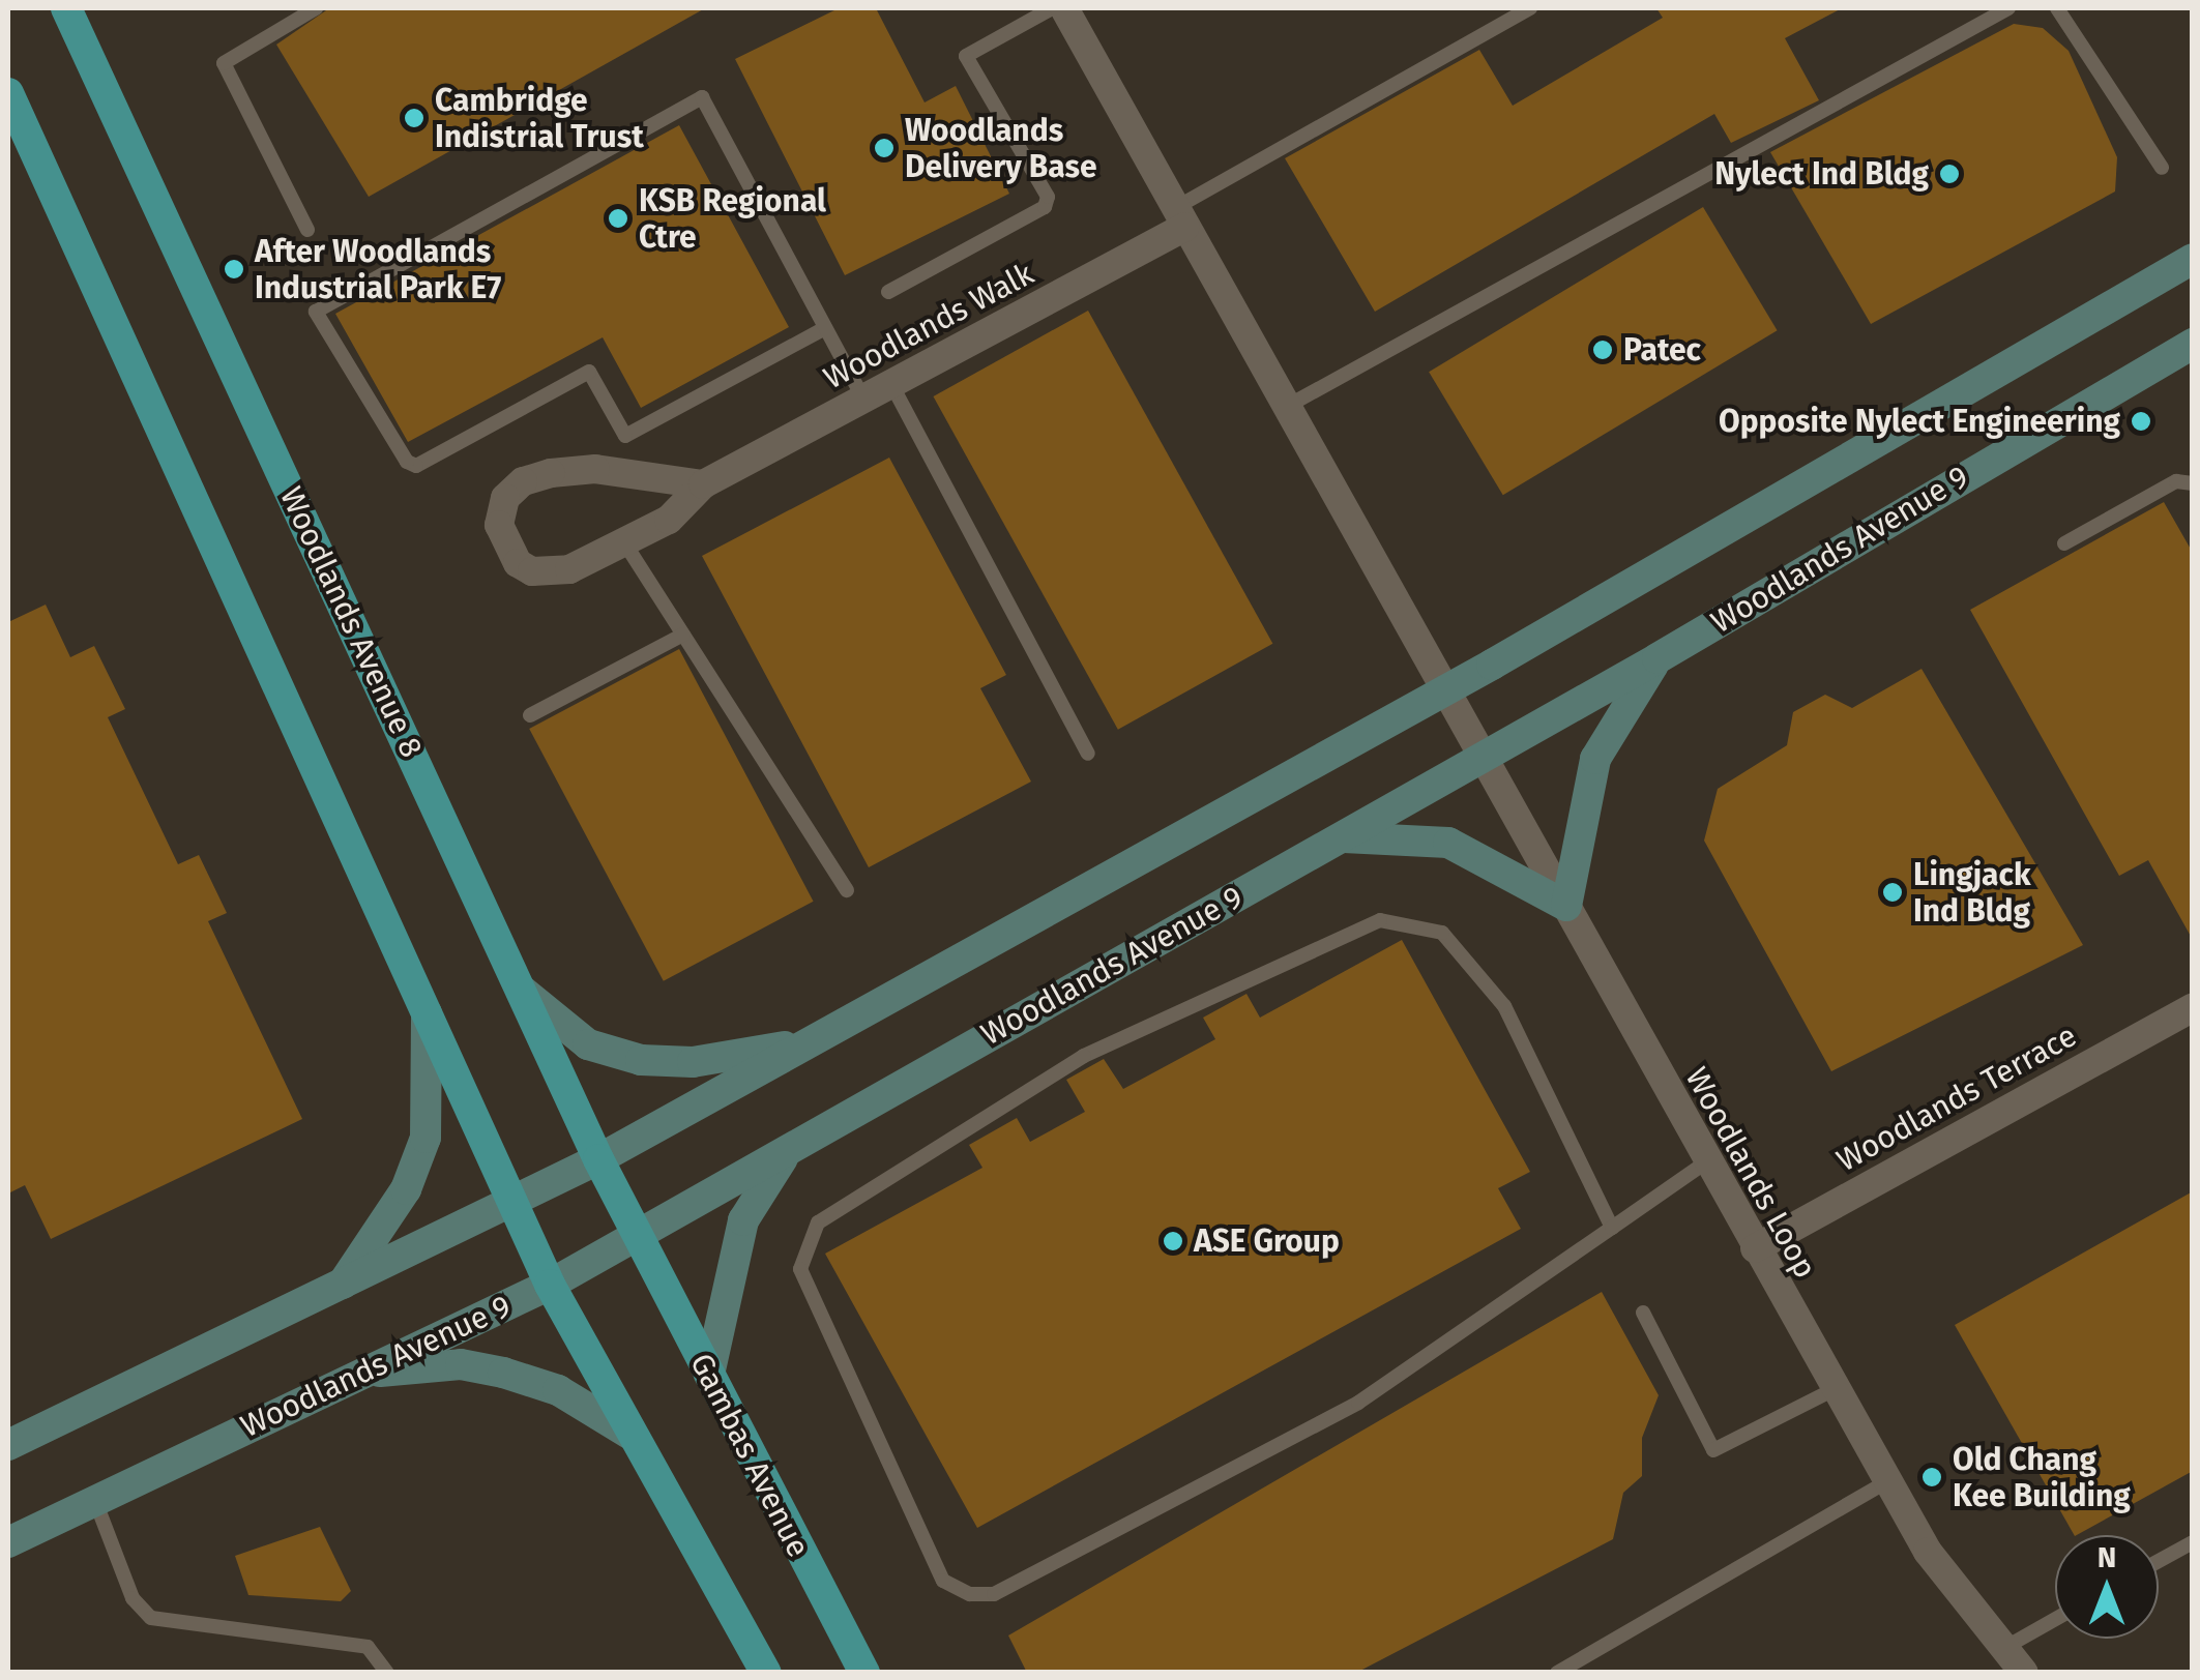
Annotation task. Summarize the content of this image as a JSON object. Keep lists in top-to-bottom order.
{
  "streets": {
    "main road": ["Woodlands Avenue 9", "Woodlands Avenue 8", "Gambas Avenue"],
    "street": ["Woodlands Walk", "Woodlands Terrace", "Woodlands Loop"]
  },
  "crossings": [
    ["Woodlands Avenue 9", "Woodlands Avenue 8"],
    ["Woodlands Avenue 9", "Woodlands Loop"],
    ["Woodlands Avenue 9", "Gambas Avenue"],
    ["Woodlands Avenue 8", "Gambas Avenue"],
    ["Woodlands Terrace", "Woodlands Loop"]
  ],
  "places": [
    "Cambridge Indistrial Trust",
    "Woodlands Delivery Base",
    "Nylect Ind Bldg",
    "KSB Regional Ctre",
    "After Woodlands Industrial Park E7",
    "Patec",
    "Opposite Nylect Engineering",
    "Lingjack Ind Bldg",
    "ASE Group",
    "Old Chang Kee Building"
  ],
  "north": "top"
}
